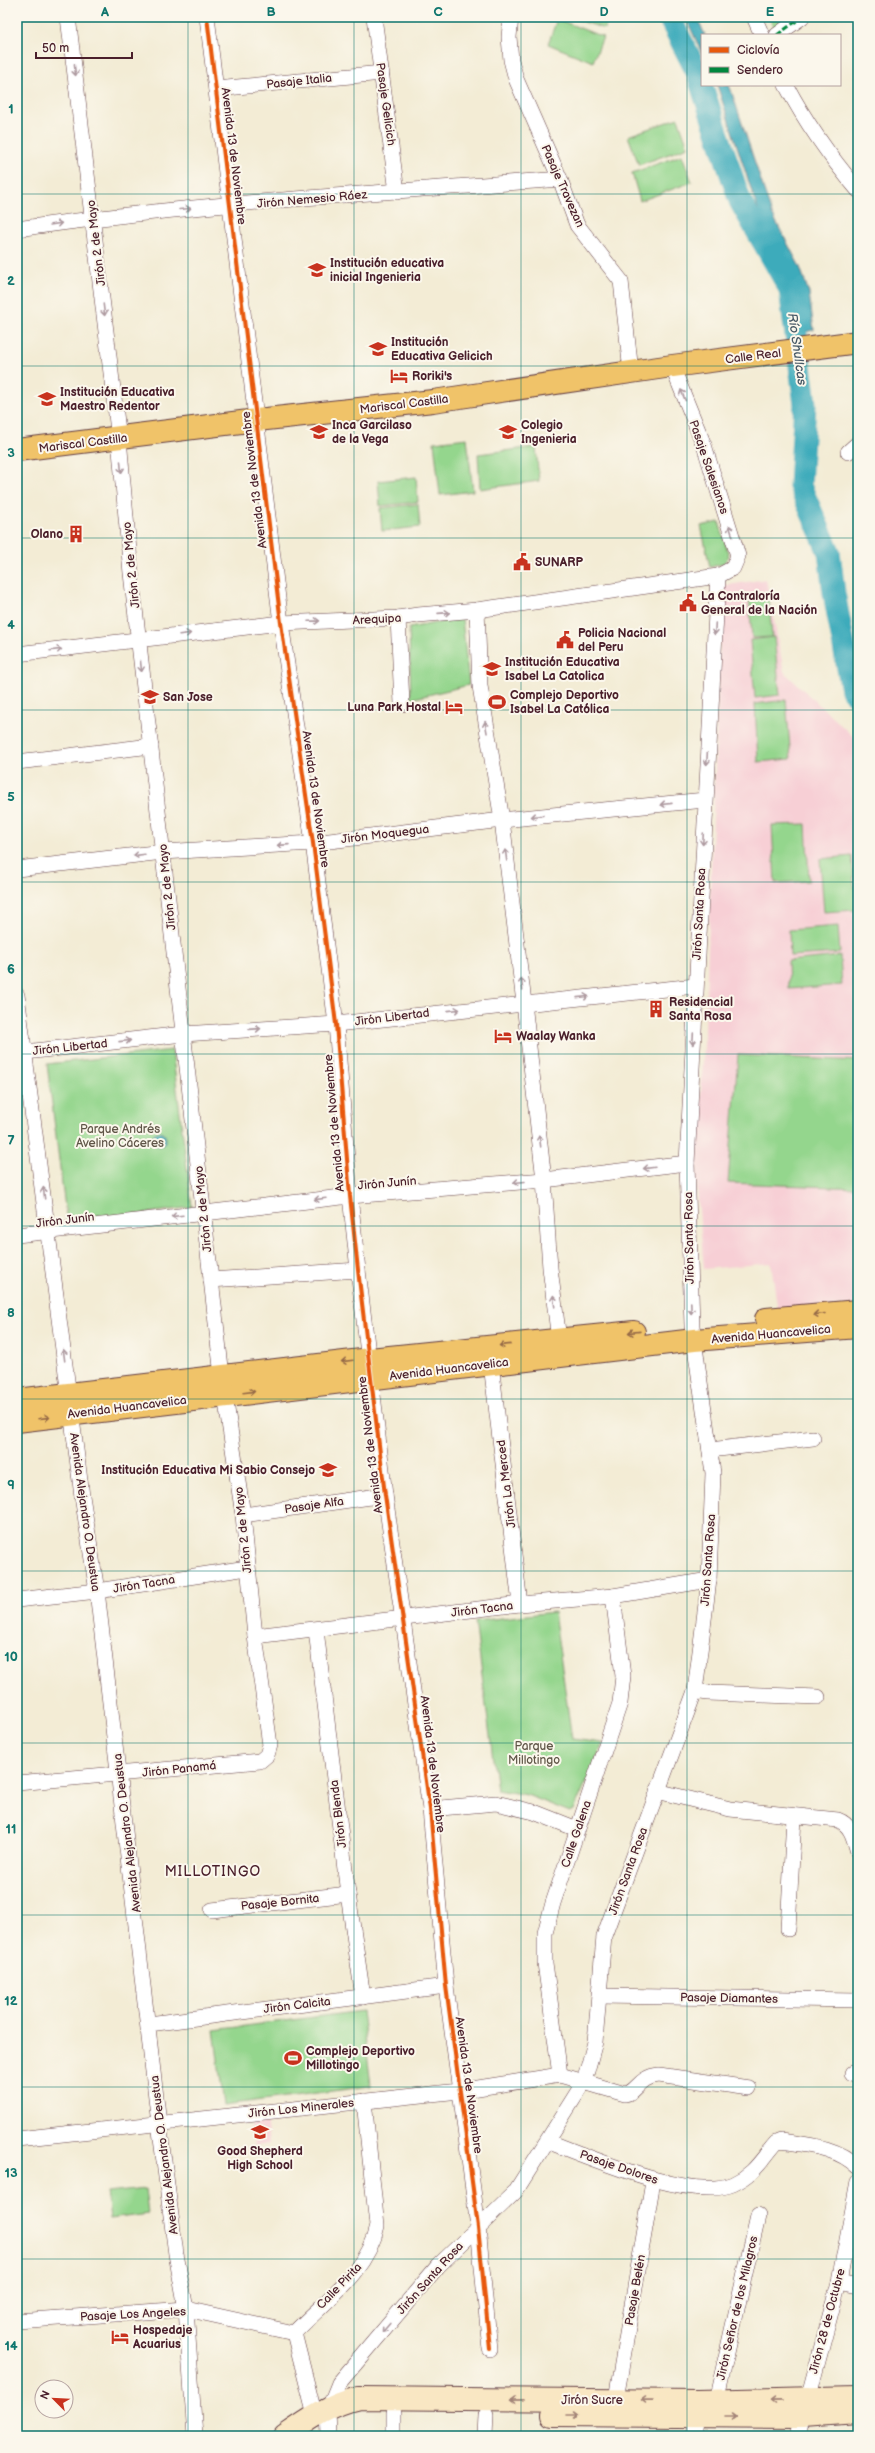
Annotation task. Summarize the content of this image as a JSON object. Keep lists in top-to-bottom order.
{
  "streets": {
    "highway": ["Calle Real", "Mariscal Castilla", "Avenida Huancavelica"],
    "street": [
      "Pasaje Italia",
      "Pasaje Gelicich",
      "Avenida 13 de Noviembre",
      "Pasaje Travezan",
      "Jirón Nemesio Ráez",
      "Jirón 2 de Mayo",
      "Pasaje Salesianos",
      "Arequipa",
      "Jirón Moquegua",
      "Jirón Santa Rosa",
      "Jirón Libertad",
      "Jirón Junín",
      "Jirón La Merced",
      "Pasaje Alfa",
      "Avenida Alejandro O. Deustua",
      "Jirón Tacna",
      "Jirón Panamá",
      "Jirón Blenda",
      "Calle Galena",
      "Pasaje Bornita",
      "Pasaje Diamantes",
      "Jirón Calcita",
      "Jirón Los Minerales",
      "Pasaje Dolores",
      "Calle Pirita",
      "Pasaje Belén",
      "Jirón Señor de los Milagros",
      "Pasaje Los Angeles",
      "Jirón 28 de Octubre",
      "Jirón Sucre"
    ]
  },
  "crossings": [
    ["Pasaje Italia", "Pasaje Gelicich"],
    ["Pasaje Italia", "Avenida 13 de Noviembre"],
    ["Pasaje Gelicich", "Jirón Nemesio Ráez"],
    ["Avenida 13 de Noviembre", "Jirón Nemesio Ráez"],
    ["Avenida 13 de Noviembre", "Mariscal Castilla"],
    ["Avenida 13 de Noviembre", "Arequipa"],
    ["Avenida 13 de Noviembre", "Jirón Moquegua"],
    ["Avenida 13 de Noviembre", "Jirón Santa Rosa"],
    ["Avenida 13 de Noviembre", "Jirón Libertad"],
    ["Avenida 13 de Noviembre", "Jirón Junín"],
    ["Avenida 13 de Noviembre", "Avenida Huancavelica"],
    ["Avenida 13 de Noviembre", "Pasaje Alfa"],
    ["Avenida 13 de Noviembre", "Jirón Tacna"],
    ["Avenida 13 de Noviembre", "Jirón Calcita"],
    ["Avenida 13 de Noviembre", "Jirón Los Minerales"],
    ["Pasaje Travezan", "Jirón Nemesio Ráez"],
    ["Pasaje Travezan", "Mariscal Castilla"],
    ["Jirón Nemesio Ráez", "Jirón 2 de Mayo"],
    ["Jirón 2 de Mayo", "Mariscal Castilla"],
    ["Jirón 2 de Mayo", "Arequipa"],
    ["Jirón 2 de Mayo", "Jirón Moquegua"],
    ["Jirón 2 de Mayo", "Jirón Libertad"],
    ["Jirón 2 de Mayo", "Jirón Junín"],
    ["Jirón 2 de Mayo", "Avenida Huancavelica"],
    ["Jirón 2 de Mayo", "Pasaje Alfa"],
    ["Jirón 2 de Mayo", "Jirón Tacna"],
    ["Jirón 2 de Mayo", "Jirón Panamá"],
    ["Calle Real", "Mariscal Castilla"],
    ["Calle Real", "Pasaje Salesianos"],
    ["Mariscal Castilla", "Pasaje Salesianos"],
    ["Pasaje Salesianos", "Arequipa"],
    ["Arequipa", "Jirón Santa Rosa"],
    ["Jirón Moquegua", "Jirón Santa Rosa"],
    ["Jirón Santa Rosa", "Jirón Libertad"],
    ["Jirón Santa Rosa", "Jirón Junín"],
    ["Jirón Santa Rosa", "Avenida Huancavelica"],
    ["Jirón Santa Rosa", "Jirón Tacna"],
    ["Jirón Santa Rosa", "Pasaje Diamantes"],
    ["Jirón Santa Rosa", "Jirón Los Minerales"],
    ["Jirón Santa Rosa", "Pasaje Dolores"],
    ["Jirón Santa Rosa", "Jirón Sucre"],
    ["Jirón Libertad", "Avenida Alejandro O. Deustua"],
    ["Jirón Junín", "Avenida Alejandro O. Deustua"],
    ["Avenida Huancavelica", "Jirón La Merced"],
    ["Avenida Huancavelica", "Avenida Alejandro O. Deustua"],
    ["Jirón La Merced", "Jirón Tacna"],
    ["Avenida Alejandro O. Deustua", "Jirón Tacna"],
    ["Avenida Alejandro O. Deustua", "Jirón Panamá"],
    ["Avenida Alejandro O. Deustua", "Jirón Calcita"],
    ["Avenida Alejandro O. Deustua", "Jirón Los Minerales"],
    ["Avenida Alejandro O. Deustua", "Pasaje Los Angeles"],
    ["Jirón Tacna", "Jirón Blenda"],
    ["Jirón Tacna", "Calle Galena"],
    ["Jirón Blenda", "Pasaje Bornita"],
    ["Jirón Blenda", "Jirón Calcita"],
    ["Calle Galena", "Jirón Los Minerales"],
    ["Jirón Los Minerales", "Calle Pirita"],
    ["Pasaje Dolores", "Pasaje Belén"],
    ["Calle Pirita", "Pasaje Los Angeles"],
    ["Pasaje Belén", "Jirón Sucre"],
    ["Jirón Señor de los Milagros", "Jirón Sucre"],
    ["Jirón 28 de Octubre", "Jirón Sucre"]
  ],
  "one_way": [
    "Jirón Nemesio Ráez",
    "Jirón 2 de Mayo",
    "Pasaje Salesianos",
    "Arequipa",
    "Jirón Moquegua",
    "Jirón Santa Rosa",
    "Jirón Libertad",
    "Jirón Junín"
  ],
  "districts": ["MILLOTINGO"],
  "water": ["Río Shullcas"],
  "parks": ["Parque Andrés Avelino Cáceres", "Parque Millotingo"],
  "places": {
    "school or university": [
      "Institución educativa inicial Ingenieria",
      "Institución Educativa Gelicich",
      "Institución Educativa Maestro Redentor",
      "Inca Garcilaso de la Vega",
      "Colegio Ingenieria",
      "Institución Educativa Isabel La Catolica",
      "San Jose",
      "Institución Educativa Mi Sabio Consejo",
      "Good Shepherd High School"
    ],
    "hotel": [
      "Roriki's",
      "Luna Park Hostal",
      "Waalay Wanka",
      "Hospedaje Acuarius"
    ],
    "building": ["Olano", "Residencial Santa Rosa"],
    "public building": ["SUNARP", "La Contraloría General de la Nación", "Policia Nacional del Peru"],
    "sports": ["Complejo Deportivo Isabel La Católica", "Complejo Deportivo Millotingo"]
  },
  "legend": ["Ciclovía", "Sendero"],
  "scale_bar": "50 m",
  "north": "top left",
  "grid": {
    "columns": [
      "A",
      "B",
      "C",
      "D",
      "E"
    ],
    "rows": [
      "1",
      "2",
      "3",
      "4",
      "5",
      "6",
      "7",
      "8",
      "9",
      "10",
      "11",
      "12",
      "13",
      "14"
    ]
  }
}
